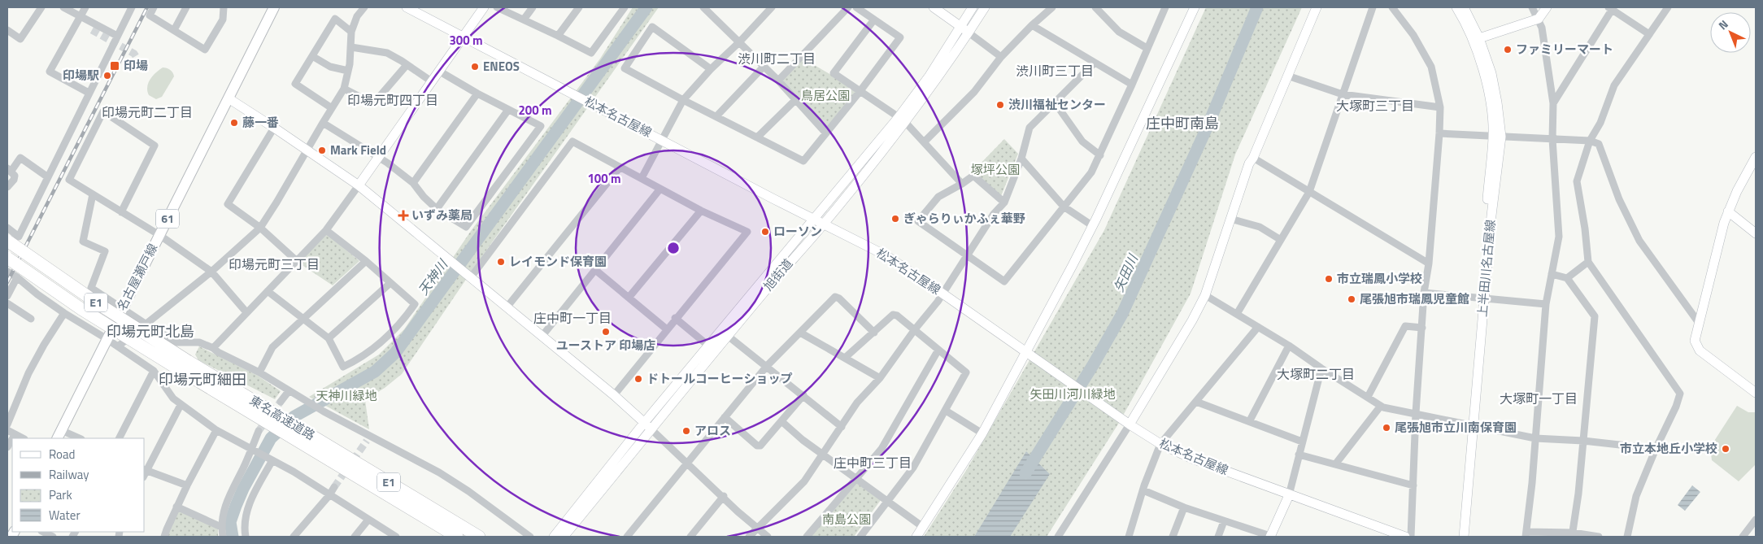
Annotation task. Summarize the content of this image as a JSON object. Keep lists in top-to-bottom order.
{
  "streets": {
    "highway": ["E1", "東名高速道路"],
    "main road": ["61", "名古屋瀬戸線"],
    "street": ["松本名古屋線", "上半田川名古屋線", "旭街道"]
  },
  "crossings": [
    ["松本名古屋線", "旭街道"]
  ],
  "districts": [
    "渋川町二丁目",
    "渋川町三丁目",
    "印場元町四丁目",
    "大塚町三丁目",
    "印場元町二丁目",
    "庄中町南島",
    "印場元町三丁目",
    "庄中町一丁目",
    "印場元町北島",
    "大塚町二丁目",
    "印場元町細田",
    "大塚町一丁目",
    "庄中町三丁目"
  ],
  "water": ["矢田川", "天神川"],
  "parks": [
    "鳥居公園",
    "塚坪公園",
    "矢田川河川緑地",
    "天神川緑地",
    "南島公園"
  ],
  "places": {
    "other": [
      "ファミリーマート",
      "ENEOS",
      "印場駅",
      "渋川福祉センター",
      "藤一番",
      "Mark Field",
      "ぎゃらりぃかふぇ華野",
      "ローソン",
      "レイモンド保育園",
      "市立瑞鳳小学校",
      "尾張旭市瑞鳳児童館",
      "ユーストア 印場店",
      "ドトールコーヒーショップ",
      "尾張旭市立川南保育園",
      "アロス",
      "市立本地丘小学校"
    ],
    "transit": ["印場"],
    "health": ["いずみ薬局"]
  },
  "legend": [
    "Road",
    "Railway",
    "Park",
    "Water"
  ],
  "north": "top left",
  "rings": ["300 m", "200 m", "100 m"]
}
